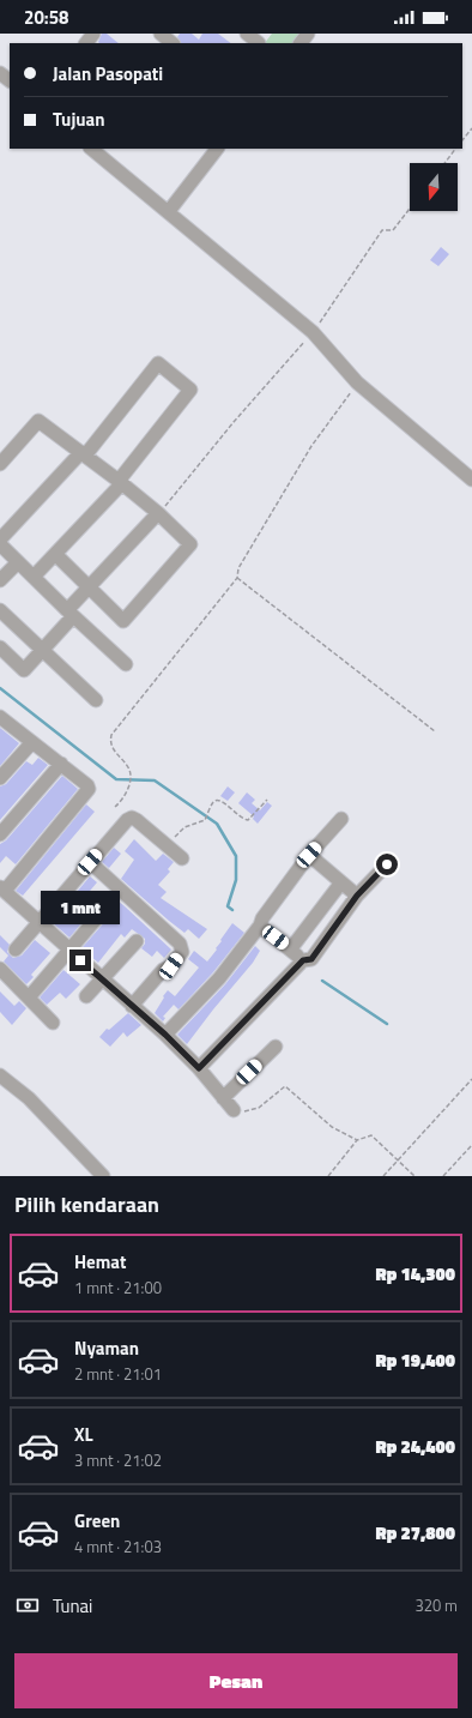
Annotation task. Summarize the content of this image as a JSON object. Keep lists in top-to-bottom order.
{
  "north": "bottom",
  "page": {
    "status": "20:58",
    "banner": ["Jalan Pasopati", "Tujuan"],
    "bubble": "1 mnt",
    "heading": "Pilih kendaraan",
    "list": [
      {
        "name": "Hemat",
        "note": "1 mnt · 21:00",
        "value": "Rp 14,300"
      },
      {
        "name": "Nyaman",
        "note": "2 mnt · 21:01",
        "value": "Rp 19,400"
      },
      {
        "name": "XL",
        "note": "3 mnt · 21:02",
        "value": "Rp 24,400"
      },
      {
        "name": "Green",
        "note": "4 mnt · 21:03",
        "value": "Rp 27,800"
      }
    ],
    "pay": ["Tunai", "320 m"],
    "buttons": "Pesan"
  }
}
